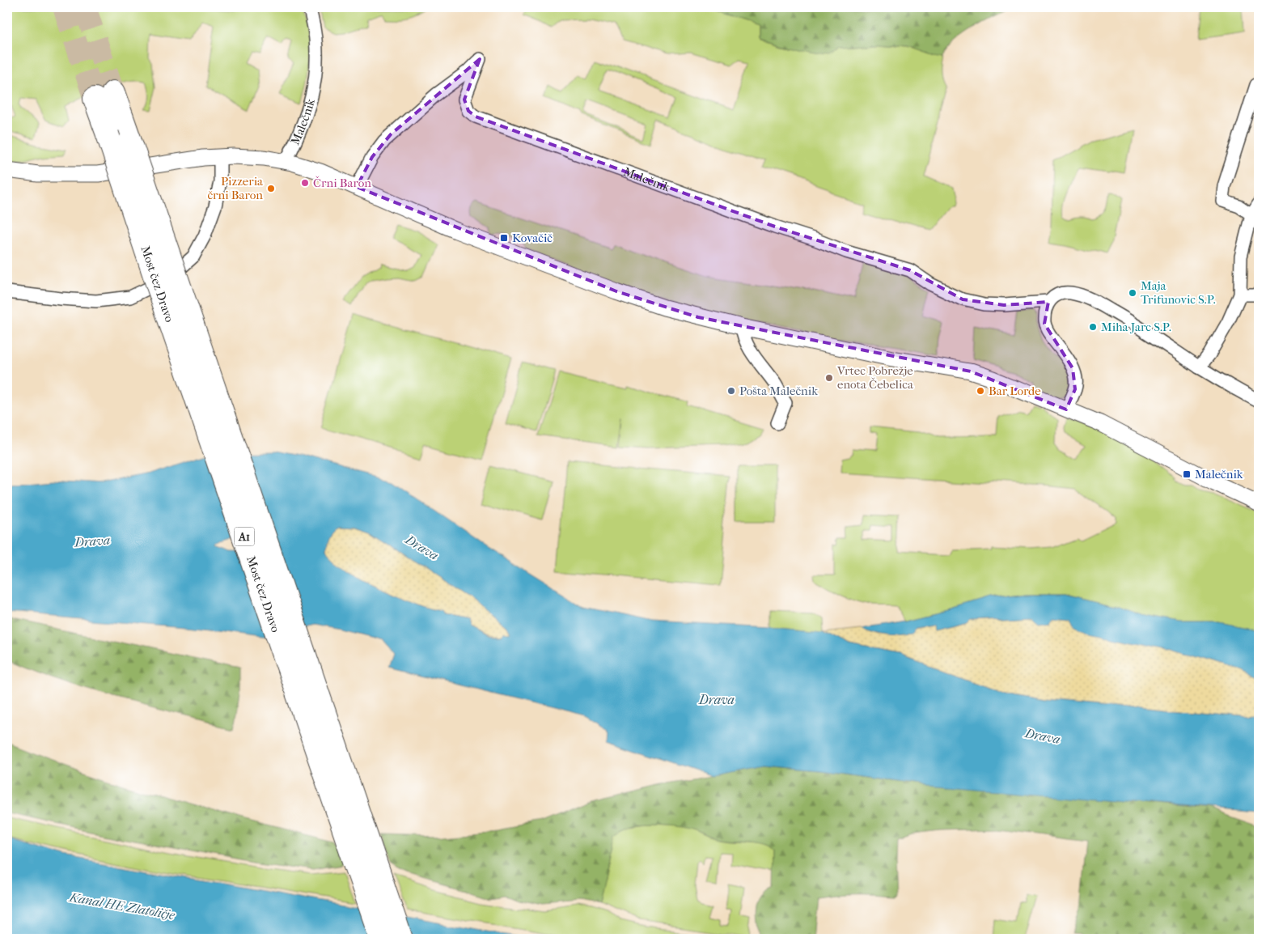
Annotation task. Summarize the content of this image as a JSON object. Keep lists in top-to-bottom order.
{
  "streets": {
    "highway": ["Most čez Dravo", "A1"],
    "street": ["Malečnik"]
  },
  "water": ["Drava", "Kanal HE Zlatoličje"],
  "places": {
    "other": [
      "Črni Baron",
      "Pizzeria črni Baron",
      "Maja Trifunovic S.P.",
      "Miha Jarc S.P.",
      "Vrtec Pobrežje enota Čebelica",
      "Pošta Malečnik",
      "Bar Lorde"
    ],
    "transit": ["Kovačič", "Malečnik"]
  }
}
